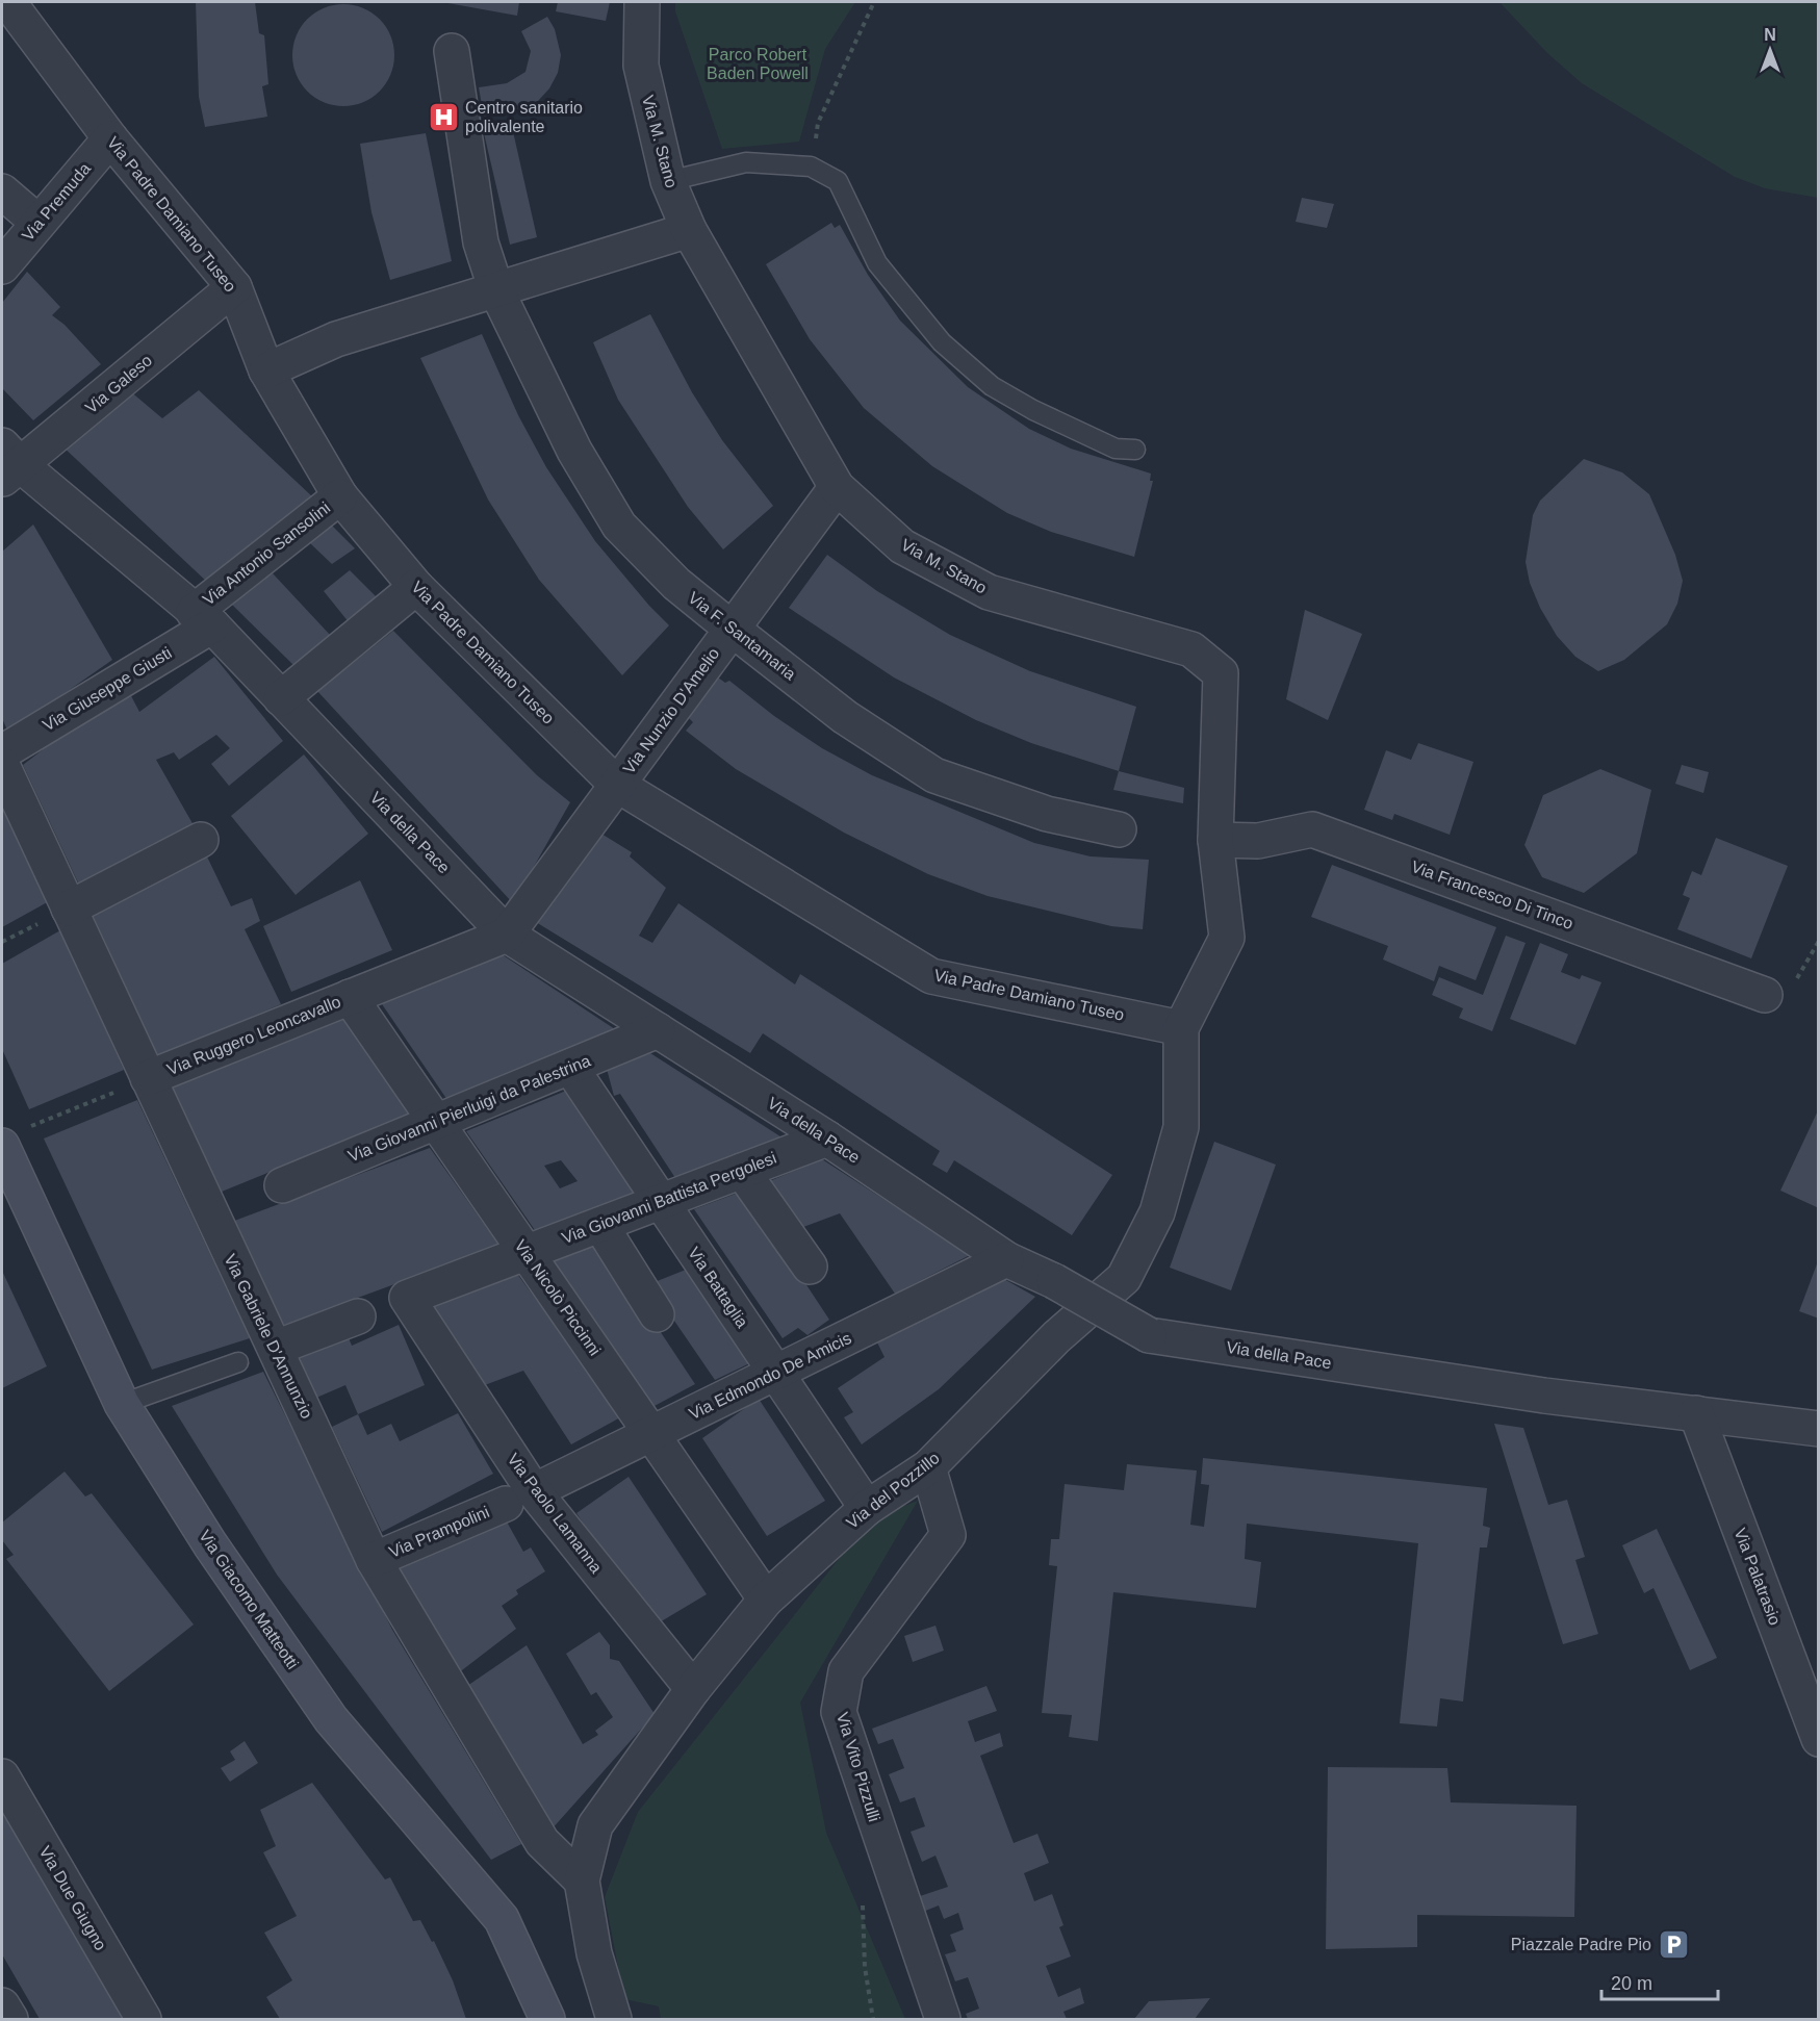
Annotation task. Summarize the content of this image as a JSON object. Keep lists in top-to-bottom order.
{
  "streets": {
    "street": [
      "Via M. Stano",
      "Via Premuda",
      "Via Padre Damiano Tuseo",
      "Via Galeso",
      "Via Antonio Sansolini",
      "Via F. Santamaria",
      "Via Giuseppe Giusti",
      "Via Nunzio D'Amelio",
      "Via della Pace",
      "Via Francesco Di Tinco",
      "Via Ruggero Leoncavallo",
      "Via Giovanni Pierluigi da Palestrina",
      "Via Giovanni Battista Pergolesi",
      "Via Battaglia",
      "Via Nicolò Piccinni",
      "Via Gabriele D'Annunzio",
      "Via Edmondo De Amicis",
      "Via del Pozzillo",
      "Via Paolo Lamanna",
      "Via Prampolini",
      "Via Palatrasio",
      "Via Giacomo Matteotti",
      "Via Vito Pizzulli",
      "Via Due Giugno"
    ]
  },
  "crossings": [
    ["Via M. Stano", "Via Padre Damiano Tuseo"],
    ["Via M. Stano", "Via Nunzio D'Amelio"],
    ["Via M. Stano", "Via Francesco Di Tinco"],
    ["Via M. Stano", "Via del Pozzillo"],
    ["Via Premuda", "Via Padre Damiano Tuseo"],
    ["Via Padre Damiano Tuseo", "Via Galeso"],
    ["Via Padre Damiano Tuseo", "Via Antonio Sansolini"],
    ["Via Padre Damiano Tuseo", "Via Nunzio D'Amelio"],
    ["Via Padre Damiano Tuseo", "Via del Pozzillo"],
    ["Via Galeso", "Via della Pace"],
    ["Via Antonio Sansolini", "Via Giuseppe Giusti"],
    ["Via Antonio Sansolini", "Via della Pace"],
    ["Via F. Santamaria", "Via Nunzio D'Amelio"],
    ["Via Giuseppe Giusti", "Via della Pace"],
    ["Via Nunzio D'Amelio", "Via della Pace"],
    ["Via Nunzio D'Amelio", "Via Ruggero Leoncavallo"],
    ["Via della Pace", "Via Ruggero Leoncavallo"],
    ["Via della Pace", "Via Giovanni Pierluigi da Palestrina"],
    ["Via della Pace", "Via Giovanni Battista Pergolesi"],
    ["Via della Pace", "Via Edmondo De Amicis"],
    ["Via della Pace", "Via Palatrasio"],
    ["Via Ruggero Leoncavallo", "Via Nicolò Piccinni"],
    ["Via Ruggero Leoncavallo", "Via Gabriele D'Annunzio"],
    ["Via Ruggero Leoncavallo", "Via Giacomo Matteotti"],
    ["Via Giovanni Pierluigi da Palestrina", "Via Battaglia"],
    ["Via Giovanni Pierluigi da Palestrina", "Via Nicolò Piccinni"],
    ["Via Giovanni Battista Pergolesi", "Via Battaglia"],
    ["Via Giovanni Battista Pergolesi", "Via Nicolò Piccinni"],
    ["Via Giovanni Battista Pergolesi", "Via Paolo Lamanna"],
    ["Via Battaglia", "Via Edmondo De Amicis"],
    ["Via Battaglia", "Via del Pozzillo"],
    ["Via Nicolò Piccinni", "Via Edmondo De Amicis"],
    ["Via Nicolò Piccinni", "Via del Pozzillo"],
    ["Via Gabriele D'Annunzio", "Via del Pozzillo"],
    ["Via Gabriele D'Annunzio", "Via Prampolini"],
    ["Via Edmondo De Amicis", "Via Paolo Lamanna"],
    ["Via Edmondo De Amicis", "Via Prampolini"],
    ["Via del Pozzillo", "Via Paolo Lamanna"],
    ["Via del Pozzillo", "Via Vito Pizzulli"],
    ["Via Paolo Lamanna", "Via Prampolini"]
  ],
  "parks": ["Parco Robert Baden Powell"],
  "places": {
    "hospital": ["Centro sanitario polivalente"],
    "parking": ["Piazzale Padre Pio"]
  },
  "scale_bar": "20 m",
  "north": "top"
}
